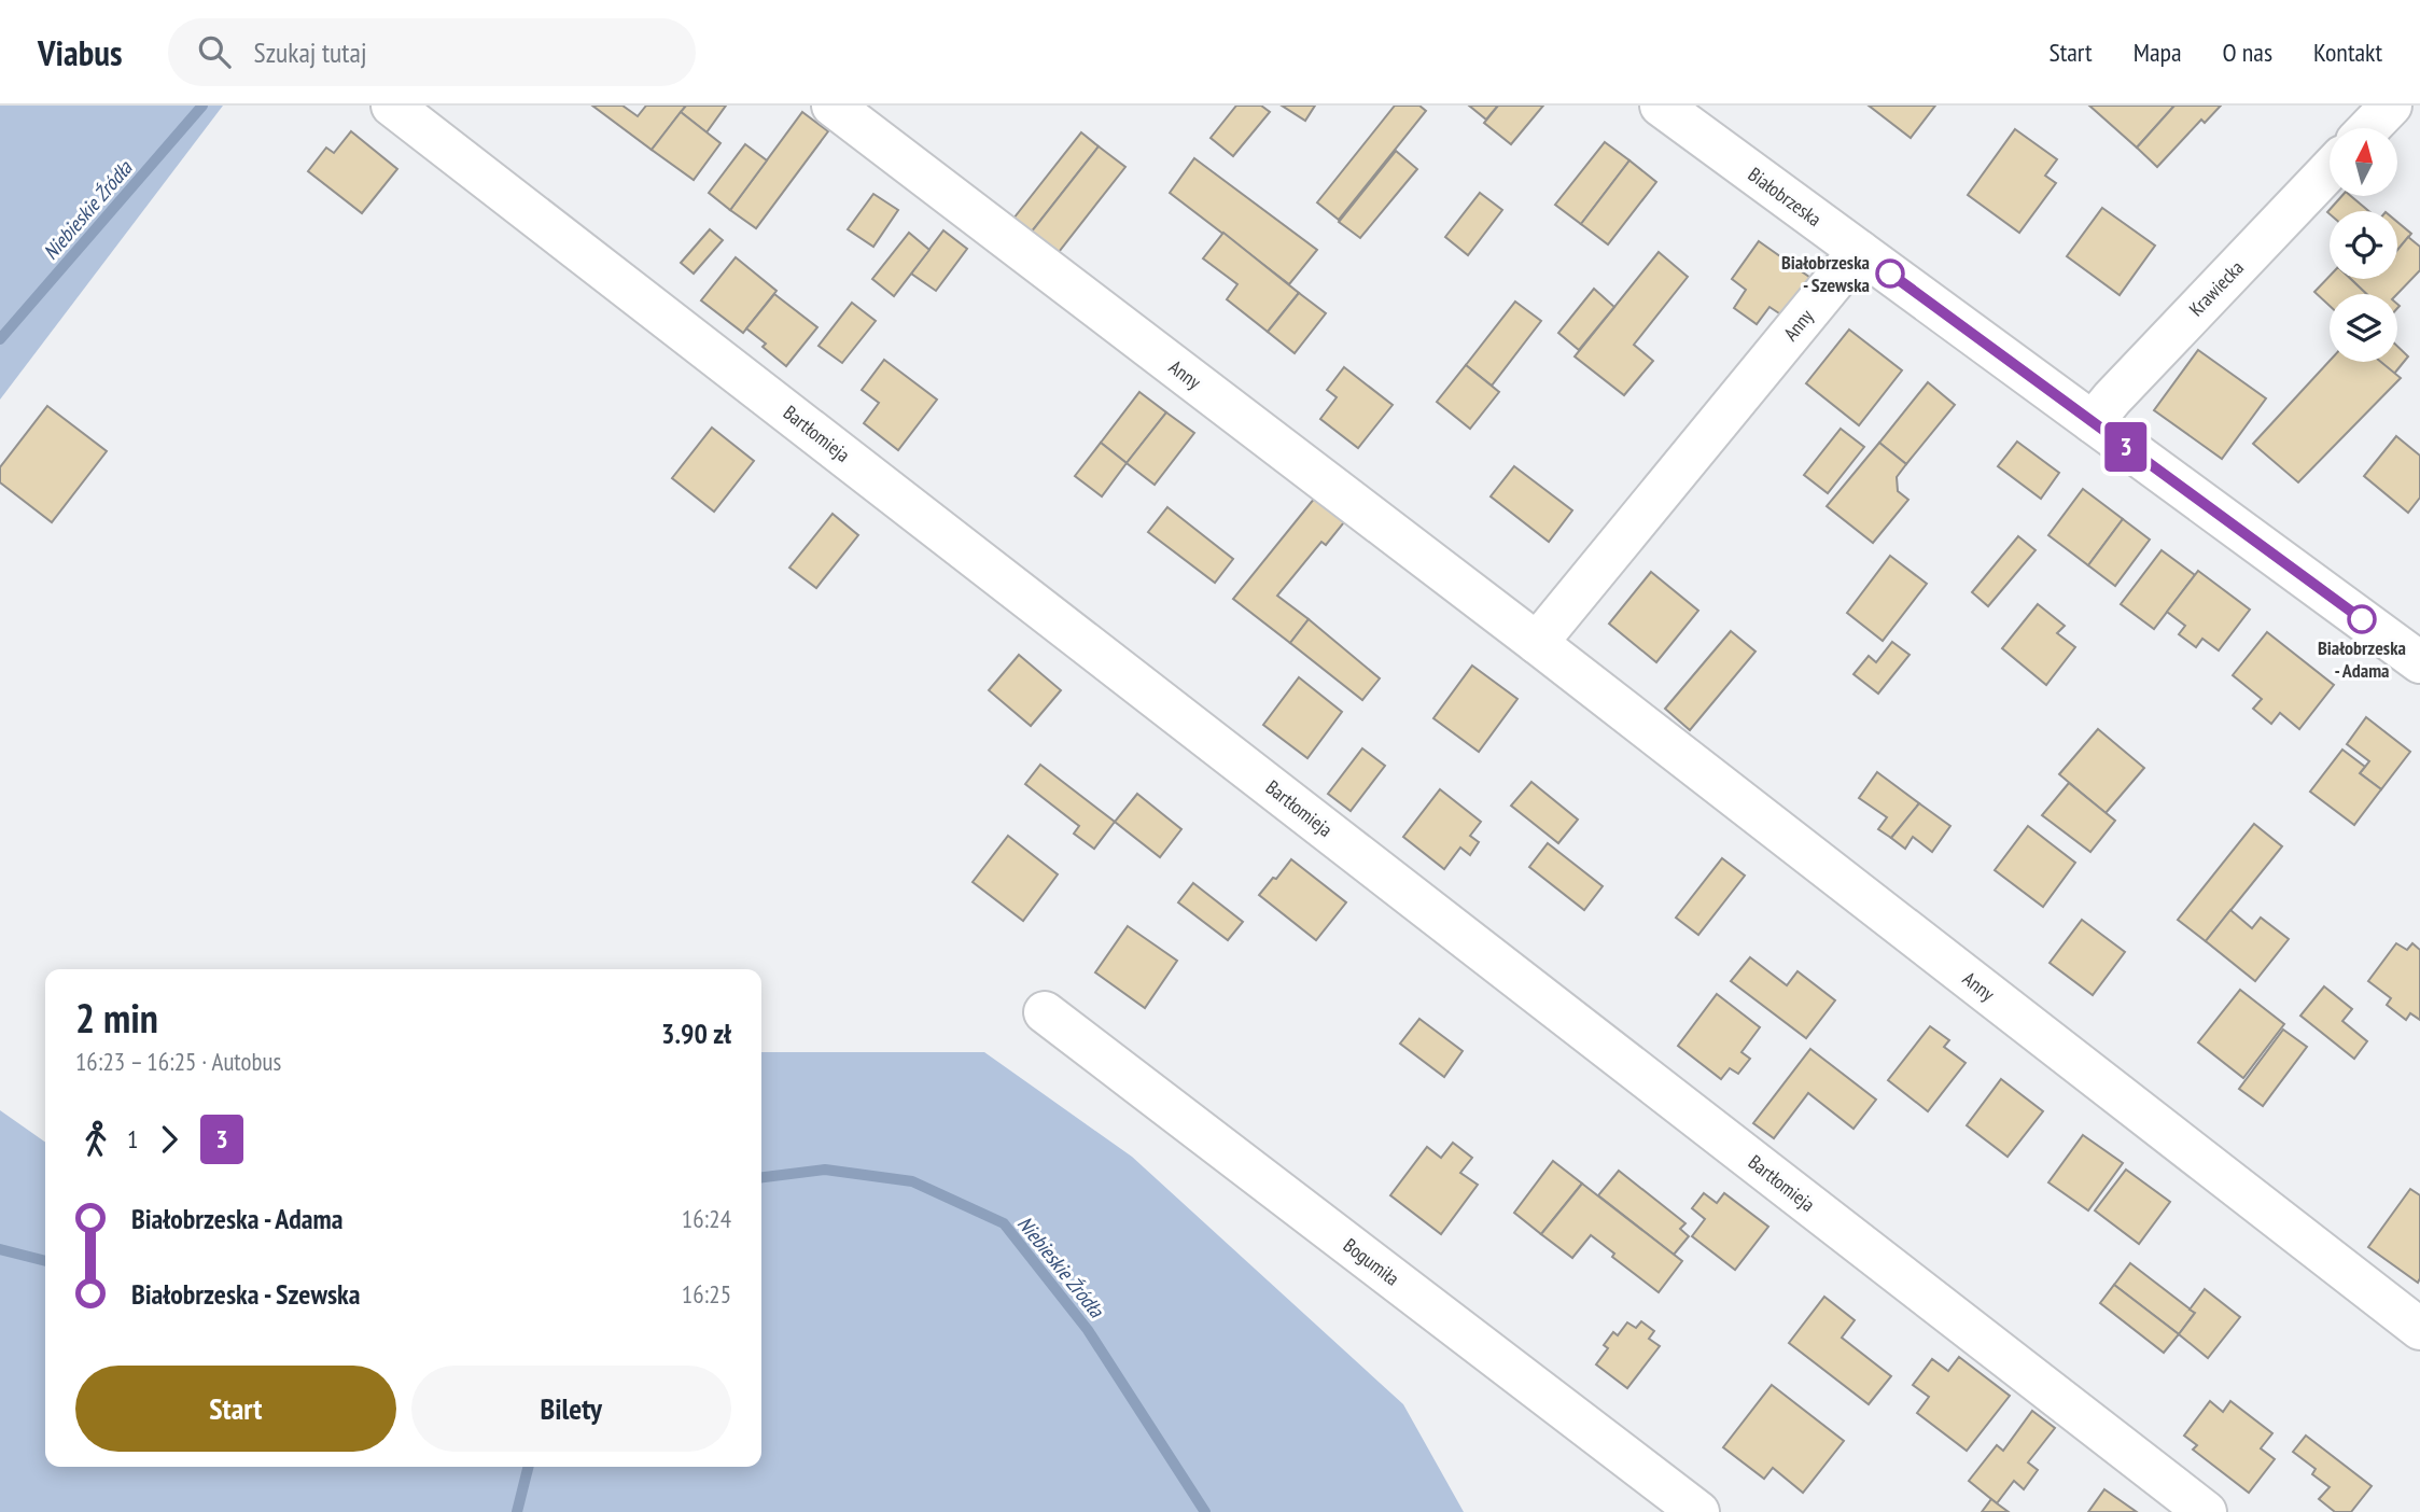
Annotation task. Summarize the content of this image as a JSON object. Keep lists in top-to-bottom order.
{
  "streets": {
    "street": [
      "Białobrzeska",
      "Krawiecka",
      "Anny",
      "Bartłomieja",
      "Bogumiła"
    ]
  },
  "crossings": [
    ["Białobrzeska", "Krawiecka"],
    ["Białobrzeska", "Anny"]
  ],
  "water": ["Niebieskie Źródła"],
  "places": ["Białobrzeska - Szewska", "Białobrzeska - Adama"],
  "lines": ["bus line 3"],
  "north": "top",
  "page": {
    "header": "Viabus",
    "search": "Szukaj tutaj",
    "nav": [
      "Start",
      "Mapa",
      "O nas",
      "Kontakt"
    ],
    "on_map": "3",
    "heading": ["2 min", "16:23 – 16:25 · Autobus", "3.90 zł"],
    "legs": ["1", "3"],
    "list": [
      {
        "name": "Białobrzeska - Adama",
        "value": "16:24"
      },
      {
        "name": "Białobrzeska - Szewska",
        "value": "16:25"
      }
    ],
    "buttons": ["Start", "Bilety"]
  }
}
